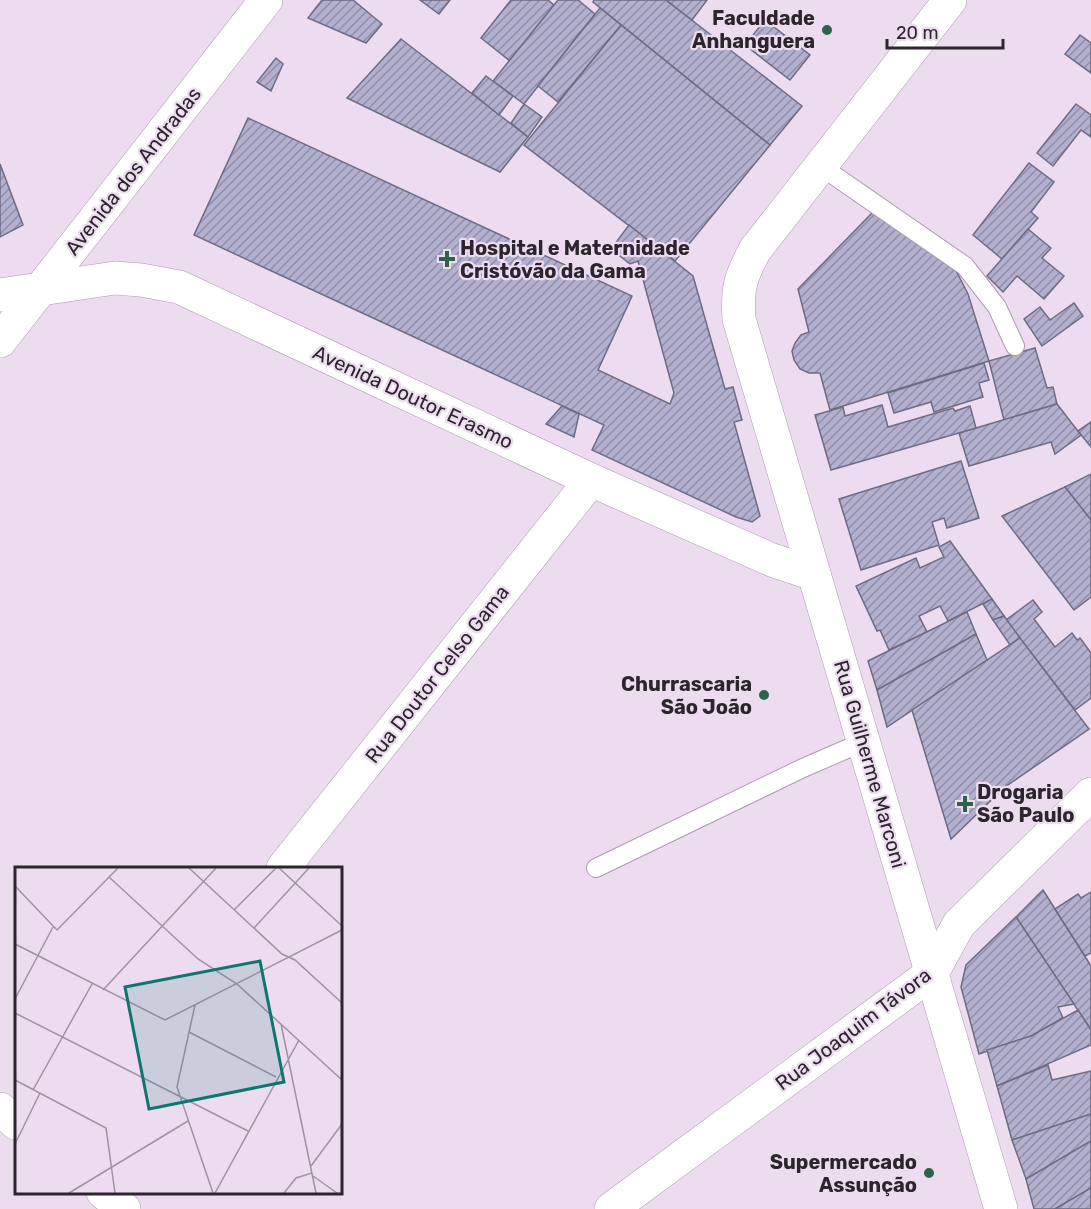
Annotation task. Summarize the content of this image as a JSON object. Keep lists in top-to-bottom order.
{
  "streets": {
    "street": [
      "Avenida dos Andradas",
      "Avenida Doutor Erasmo",
      "Rua Doutor Celso Gama",
      "Rua Guilherme Marconi",
      "Rua Joaquim Távora"
    ]
  },
  "crossings": [
    ["Avenida dos Andradas", "Avenida Doutor Erasmo"],
    ["Avenida Doutor Erasmo", "Rua Doutor Celso Gama"],
    ["Avenida Doutor Erasmo", "Rua Guilherme Marconi"],
    ["Rua Guilherme Marconi", "Rua Joaquim Távora"]
  ],
  "places": {
    "other": ["Faculdade Anhanguera", "Churrascaria São João", "Supermercado Assunção"],
    "health": ["Hospital e Maternidade Cristóvão da Gama", "Drogaria São Paulo"]
  },
  "scale_bar": "20 m"
}
